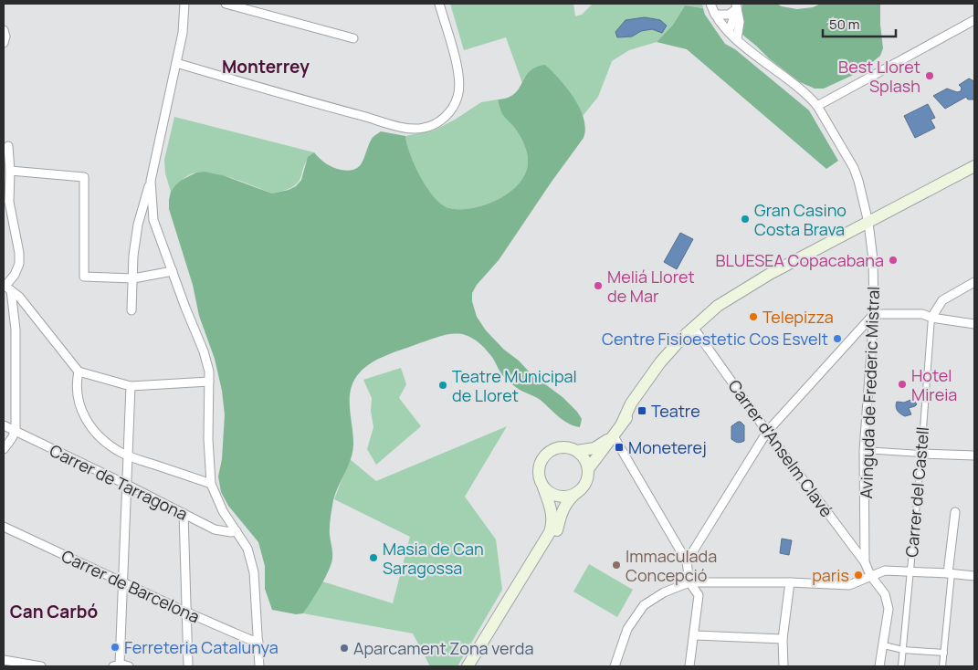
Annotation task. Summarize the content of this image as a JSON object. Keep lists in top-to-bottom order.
{
  "streets": {
    "street": [
      "Avinguda de Frederic Mistral",
      "Carrer d'Anselm Clavé",
      "Carrer de Tarragona",
      "Carrer del Castell",
      "Carrer de Barcelona"
    ]
  },
  "crossings": [
    ["Avinguda de Frederic Mistral", "Carrer d'Anselm Clavé"]
  ],
  "districts": ["Monterrey", "Can Carbó"],
  "places": {
    "other": [
      "Best Lloret Splash",
      "Gran Casino Costa Brava",
      "BLUESEA Copacabana",
      "Meliá Lloret de Mar",
      "Telepizza",
      "Centre Fisioestetic Cos Esvelt",
      "Hotel Mireia",
      "Teatre Municipal de Lloret",
      "Masia de Can Saragossa",
      "Immaculada Concepció",
      "paris",
      "Ferreteria Catalunya",
      "Aparcament Zona verda"
    ],
    "transit": ["Teatre", "Moneterej"]
  },
  "scale_bar": "50 m"
}
